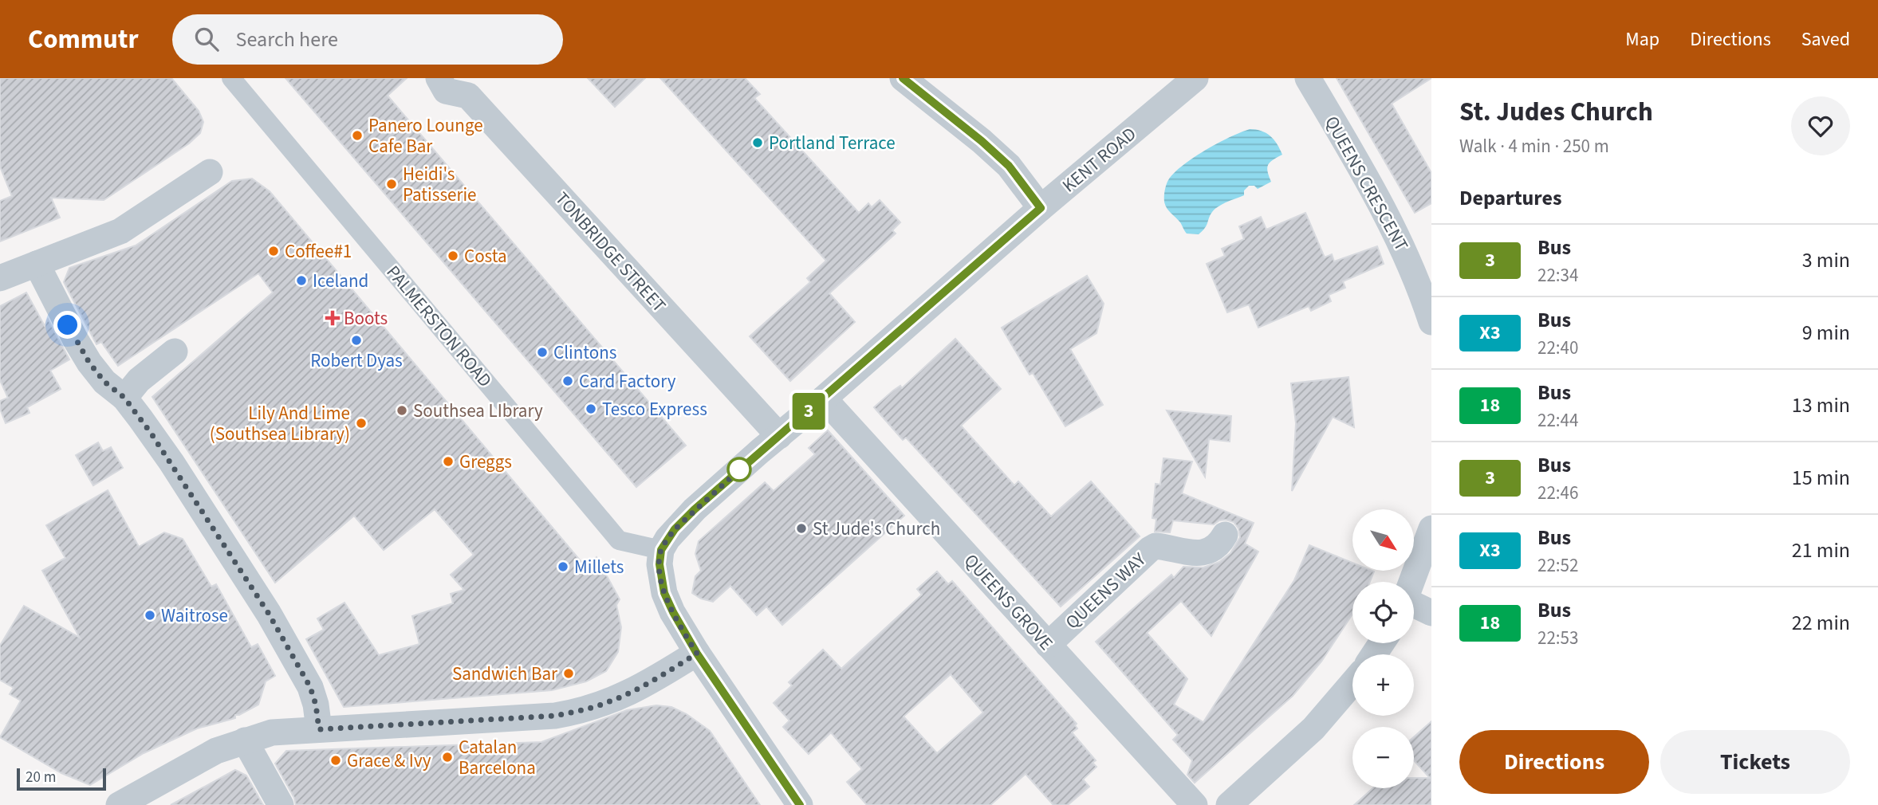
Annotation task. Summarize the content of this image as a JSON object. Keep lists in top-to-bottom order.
{
  "streets": {
    "street": [
      "KENT ROAD",
      "QUEENS CRESCENT",
      "TONBRIDGE STREET",
      "PALMERSTON ROAD",
      "QUEENS WAY",
      "QUEENS GROVE"
    ]
  },
  "crossings": [
    ["KENT ROAD", "TONBRIDGE STREET"],
    ["KENT ROAD", "PALMERSTON ROAD"],
    ["KENT ROAD", "QUEENS GROVE"],
    ["QUEENS WAY", "QUEENS GROVE"]
  ],
  "places": {
    "other": [
      "Panero Lounge Cafe Bar",
      "Portland Terrace",
      "Heidi's Patisserie",
      "Coffee#1",
      "Costa",
      "Iceland",
      "Robert Dyas",
      "Clintons",
      "Card Factory",
      "Tesco Express",
      "Southsea LIbrary",
      "Lily And Lime (Southsea Library)",
      "Greggs",
      "St Jude's Church",
      "Millets",
      "Waitrose",
      "Sandwich Bar",
      "Catalan Barcelona",
      "Grace & Ivy"
    ],
    "health": ["Boots"]
  },
  "lines": ["bus line 3"],
  "scale_bar": "20 m",
  "north": "bottom right",
  "page": {
    "header": "Commutr",
    "search": "Search here",
    "nav": ["Map", "Directions", "Saved"],
    "on_map": "3",
    "heading": [
      ["St. Judes Church", "Walk · 4 min · 250 m"],
      "Departures"
    ],
    "list": [
      {
        "mark": "3",
        "name": "Bus",
        "note": "22:34",
        "value": "3 min"
      },
      {
        "mark": "X3",
        "name": "Bus",
        "note": "22:40",
        "value": "9 min"
      },
      {
        "mark": "18",
        "name": "Bus",
        "note": "22:44",
        "value": "13 min"
      },
      {
        "mark": "3",
        "name": "Bus",
        "note": "22:46",
        "value": "15 min"
      },
      {
        "mark": "X3",
        "name": "Bus",
        "note": "22:52",
        "value": "21 min"
      },
      {
        "mark": "18",
        "name": "Bus",
        "note": "22:53",
        "value": "22 min"
      }
    ],
    "map_buttons": ["+", "−"],
    "buttons": ["Directions", "Tickets"],
    "scale": "20 m"
  }
}
